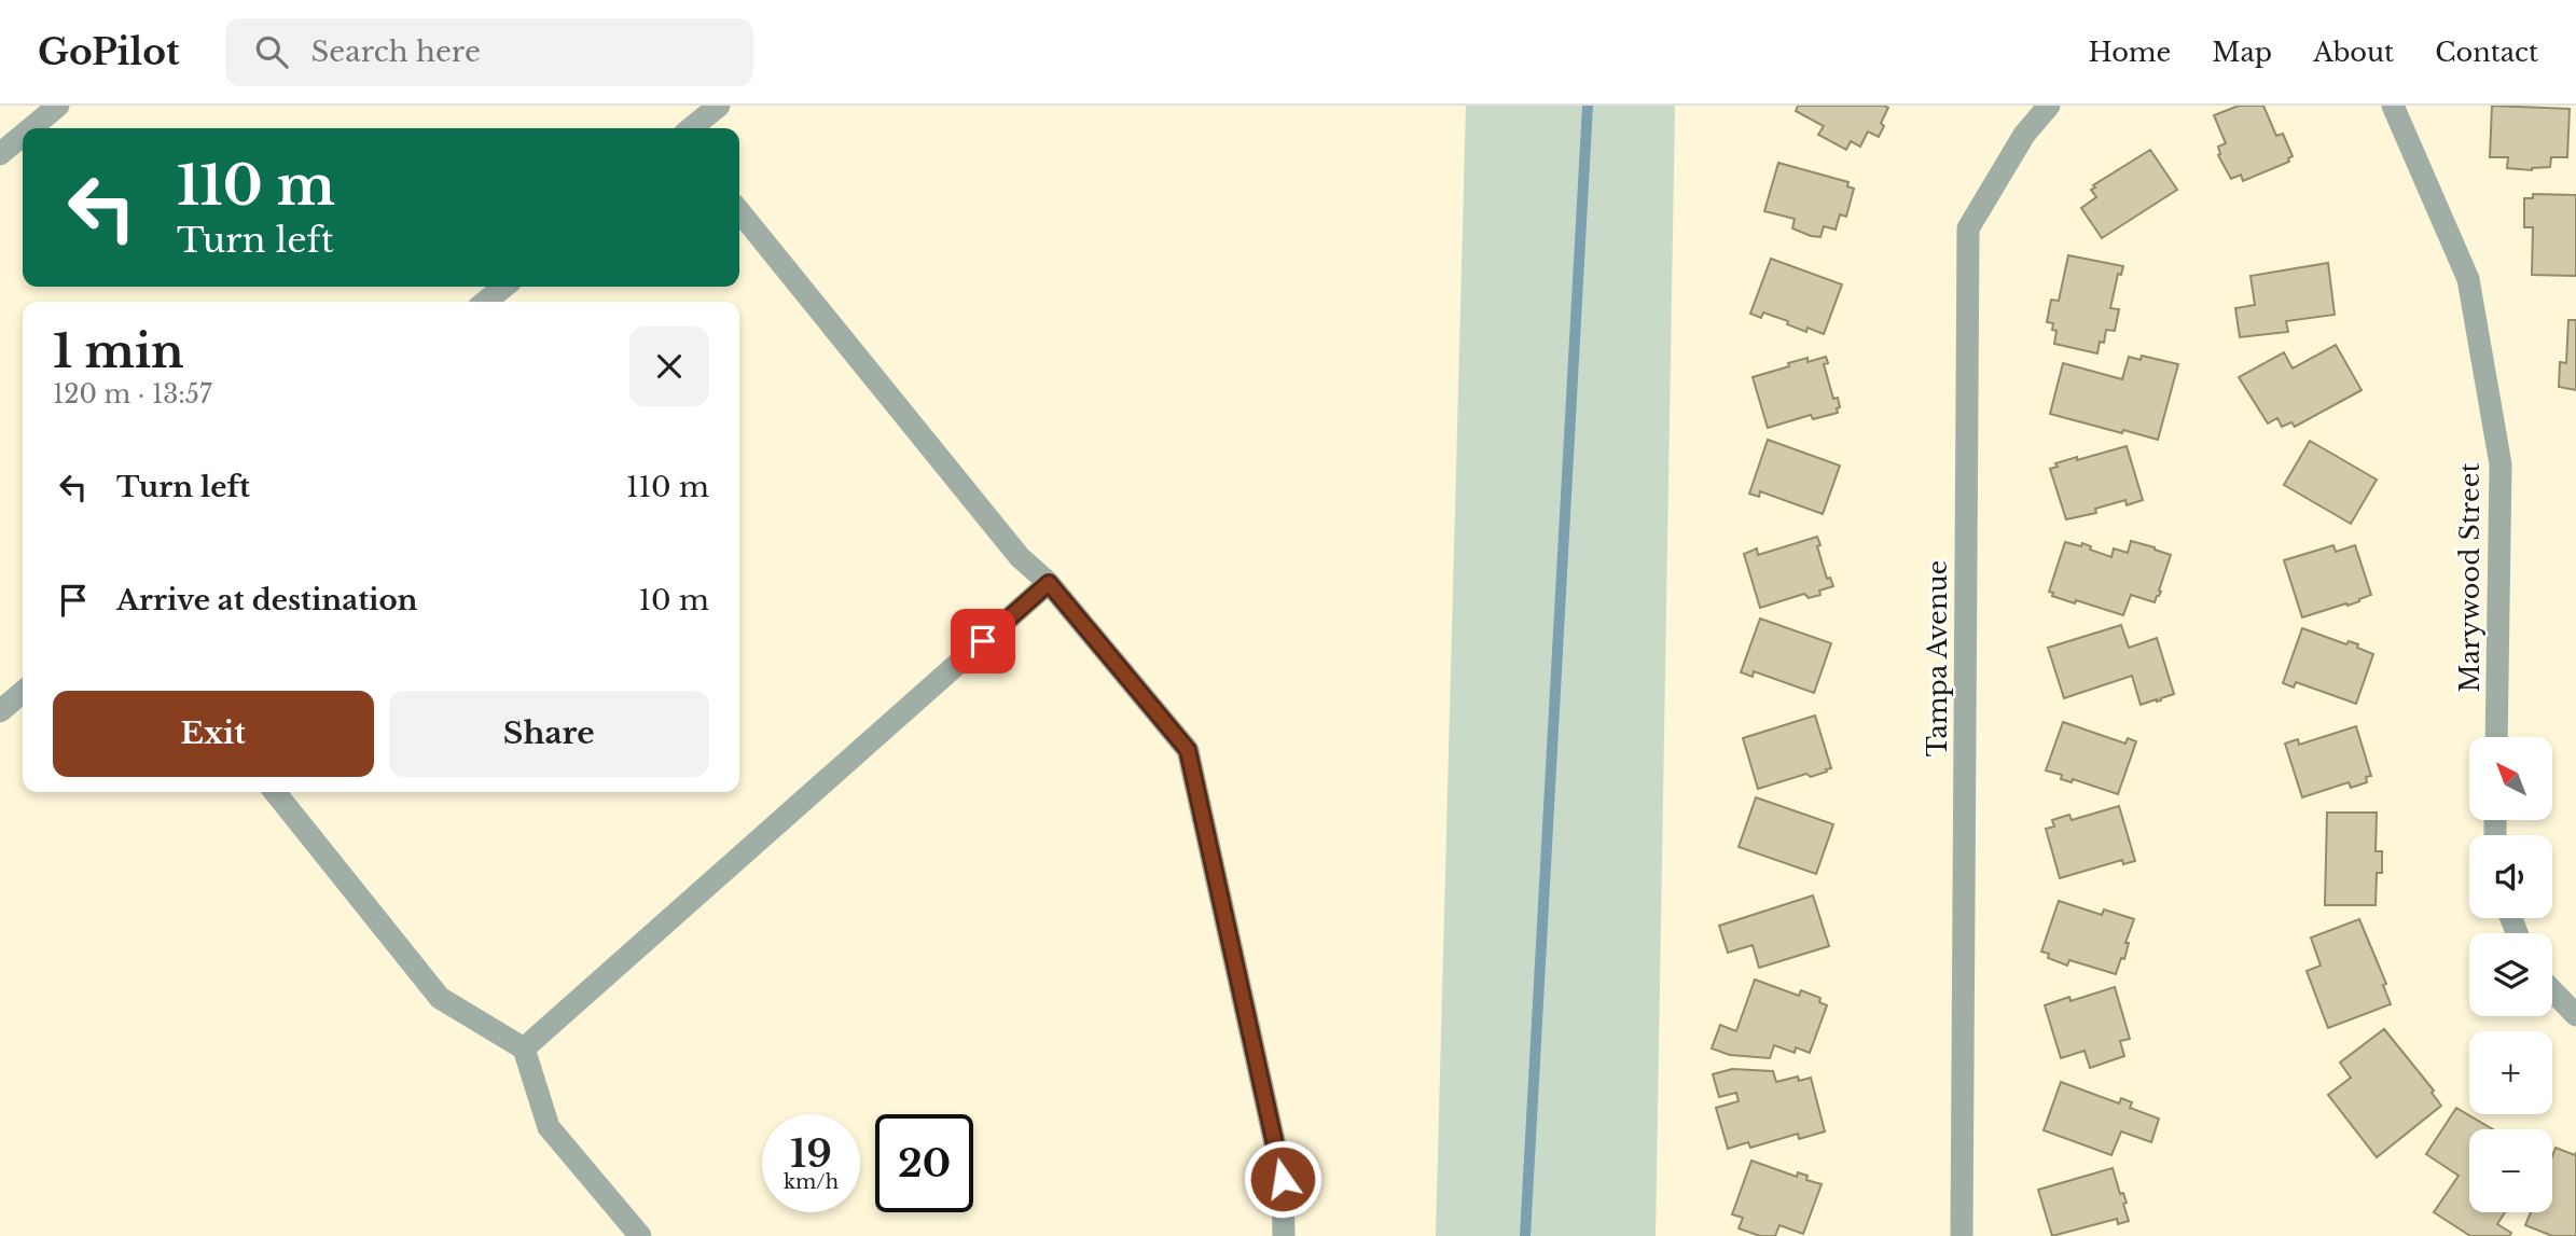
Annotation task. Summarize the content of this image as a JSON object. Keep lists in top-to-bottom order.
{
  "streets": {
    "street": ["Marywood Street", "Tampa Avenue"]
  },
  "north": "top left",
  "page": {
    "header": "GoPilot",
    "search": "Search here",
    "nav": [
      "Home",
      "Map",
      "About",
      "Contact"
    ],
    "turn": ["110 m", "Turn left"],
    "heading": ["1 min", "120 m · 13:57"],
    "list": [
      {
        "name": "Turn left",
        "value": "110 m"
      },
      {
        "name": "Arrive at destination",
        "value": "10 m"
      }
    ],
    "buttons": ["Exit", "Share"],
    "map_buttons": ["+", "−"],
    "speed": "19 km/h",
    "limit": "20"
  }
}
